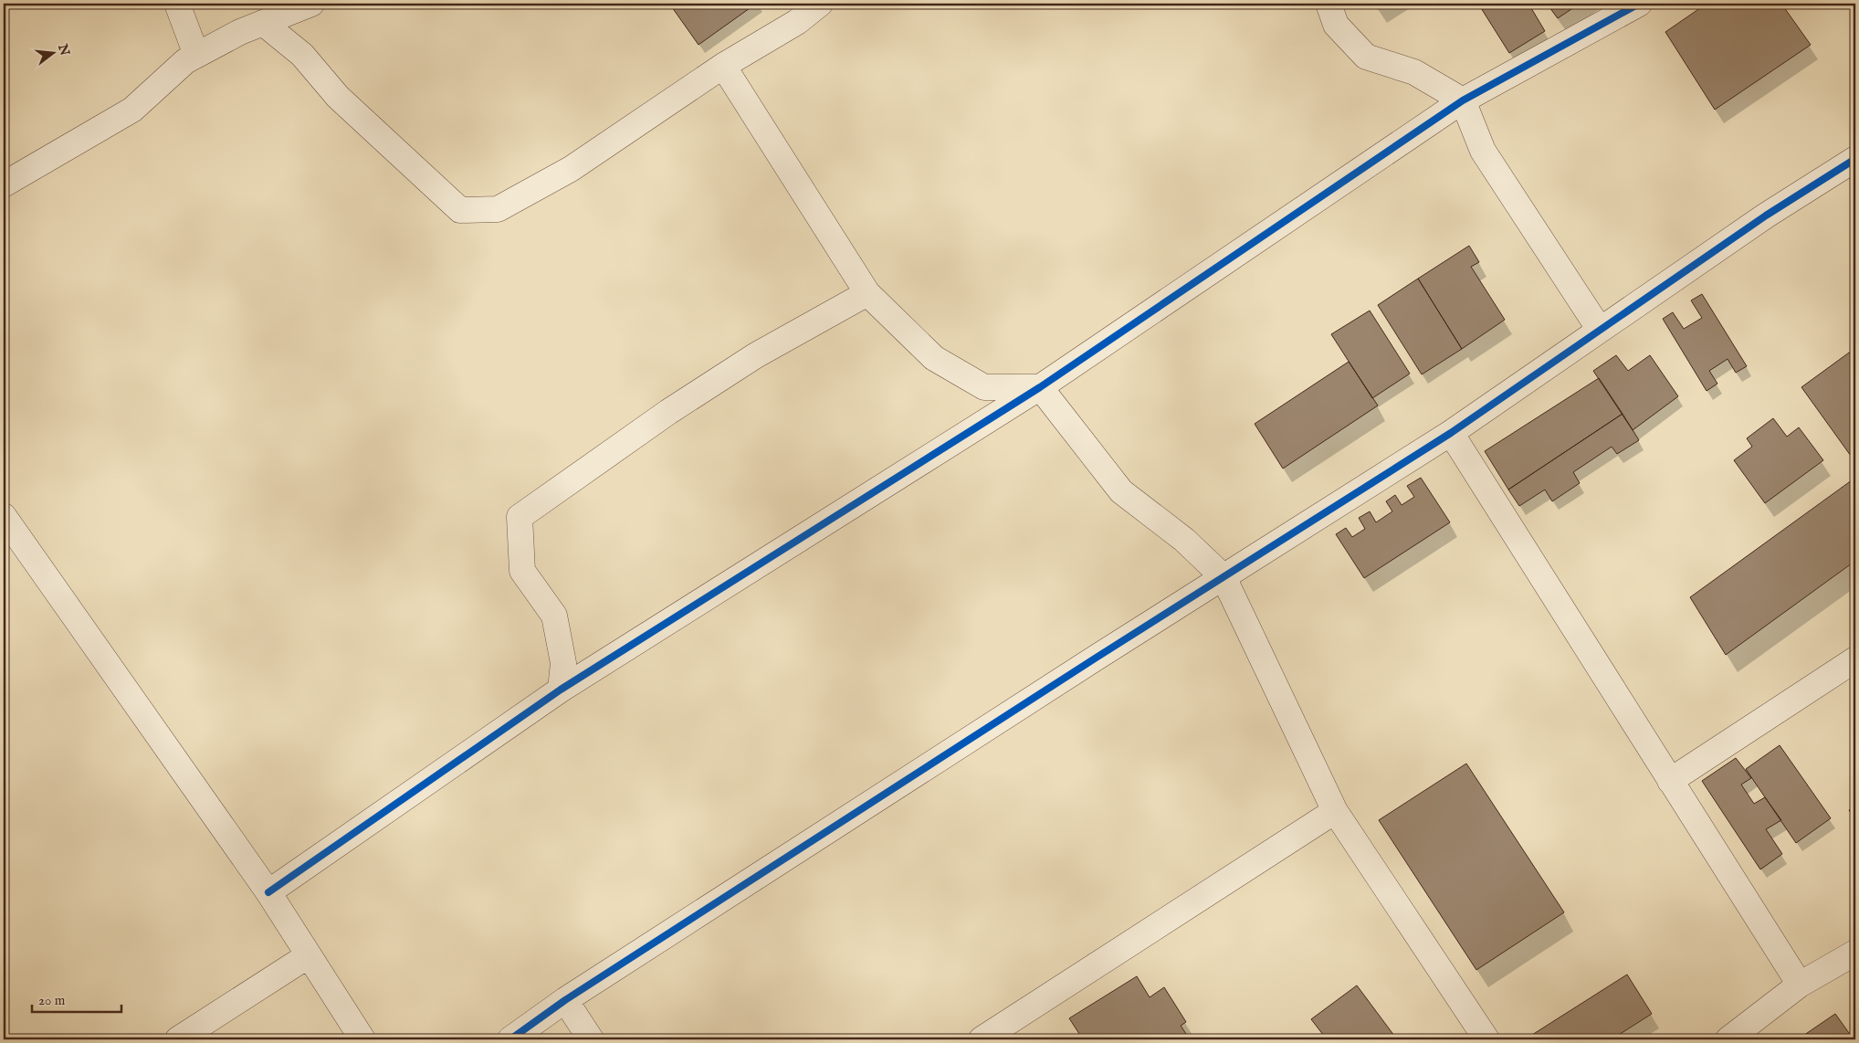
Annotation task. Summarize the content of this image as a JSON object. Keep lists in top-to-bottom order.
{
  "scale_bar": "20 m",
  "north": "right"
}
